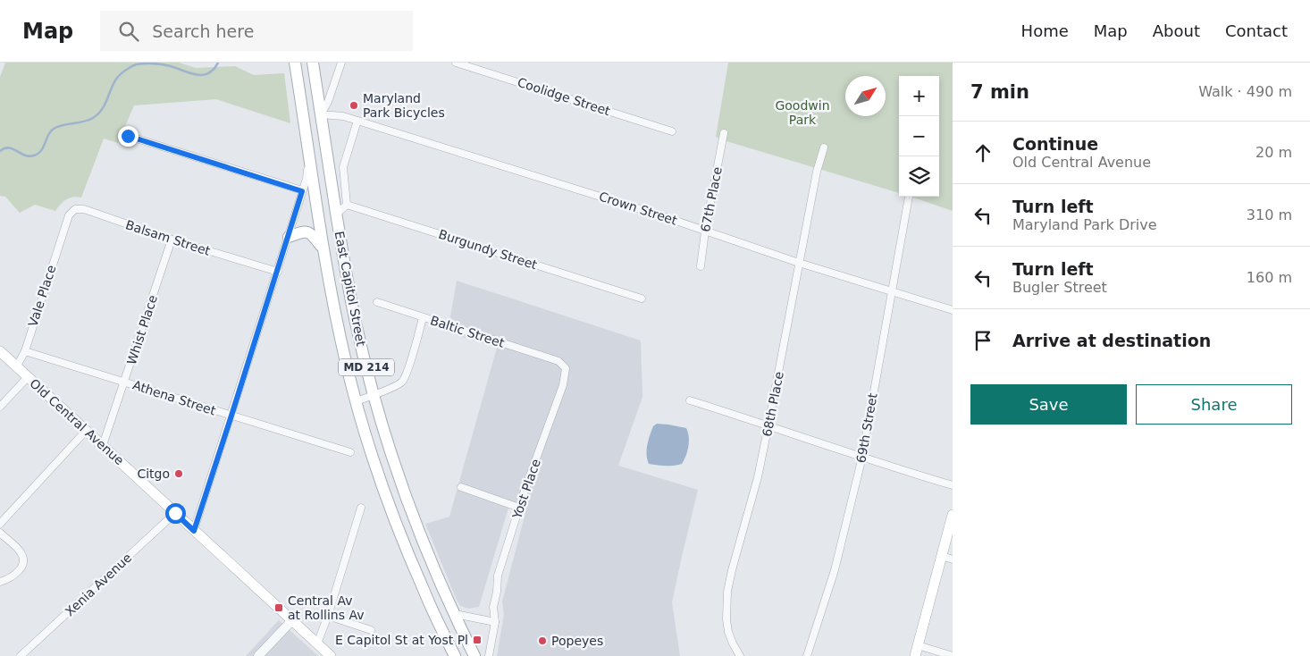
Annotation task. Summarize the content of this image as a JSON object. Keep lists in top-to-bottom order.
{
  "streets": {
    "main road": ["East Capitol Street", "MD 214", "Old Central Avenue"],
    "street": [
      "Coolidge Street",
      "67th Place",
      "Crown Street",
      "Balsam Street",
      "Burgundy Street",
      "Vale Place",
      "Whist Place",
      "Baltic Street",
      "Athena Street",
      "68th Place",
      "69th Street",
      "Yost Place",
      "Xenia Avenue"
    ]
  },
  "crossings": [
    ["67th Place", "Crown Street"],
    ["Crown Street", "East Capitol Street"],
    ["Crown Street", "68th Place"],
    ["Crown Street", "69th Street"],
    ["Balsam Street", "Vale Place"],
    ["Balsam Street", "Whist Place"],
    ["Vale Place", "Athena Street"],
    ["Vale Place", "Old Central Avenue"],
    ["Whist Place", "Athena Street"],
    ["Whist Place", "Old Central Avenue"],
    ["Baltic Street", "Yost Place"],
    ["Old Central Avenue", "Xenia Avenue"]
  ],
  "parks": ["Goodwin Park"],
  "places": {
    "other": ["Maryland Park Bicycles", "Citgo", "Popeyes"],
    "transit": ["Central Av at Rollins Av", "E Capitol St at Yost Pl"]
  },
  "north": "top right",
  "page": {
    "header": "Map",
    "search": "Search here",
    "nav": [
      "Home",
      "Map",
      "About",
      "Contact"
    ],
    "heading": ["7 min", "Walk · 490 m"],
    "map_buttons": ["+", "−"],
    "list": [
      ["Continue", "Old Central Avenue", "20 m"],
      ["Turn left", "Maryland Park Drive", "310 m"],
      ["Turn left", "Bugler Street", "160 m"],
      "Arrive at destination"
    ],
    "buttons": ["Save", "Share"]
  }
}
